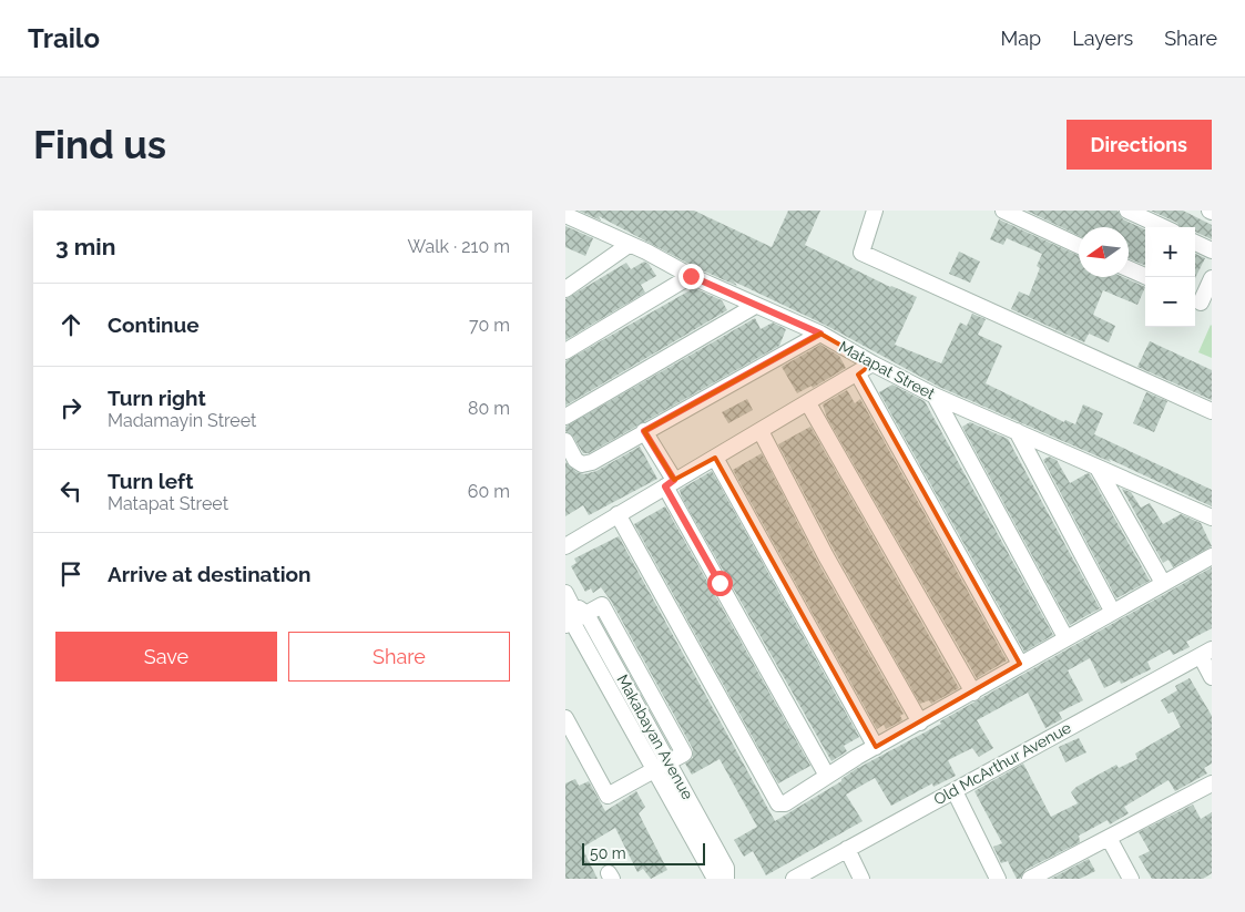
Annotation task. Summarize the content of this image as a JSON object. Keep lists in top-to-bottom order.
{
  "streets": {
    "street": ["Matapat Street", "Makabayan Avenue", "Old McArthur Avenue"]
  },
  "scale_bar": "50 m",
  "north": "left",
  "page": {
    "header": "Trailo",
    "nav": ["Map", "Layers", "Share"],
    "buttons": [
      "Directions",
      ["Save", "Share"]
    ],
    "title": "Find us",
    "heading": ["3 min", "Walk · 210 m"],
    "map_buttons": ["+", "−"],
    "list": [
      ["Continue", "70 m"],
      ["Turn right", "Madamayin Street", "80 m"],
      ["Turn left", "Matapat Street", "60 m"],
      "Arrive at destination"
    ],
    "scale": "50 m"
  }
}
